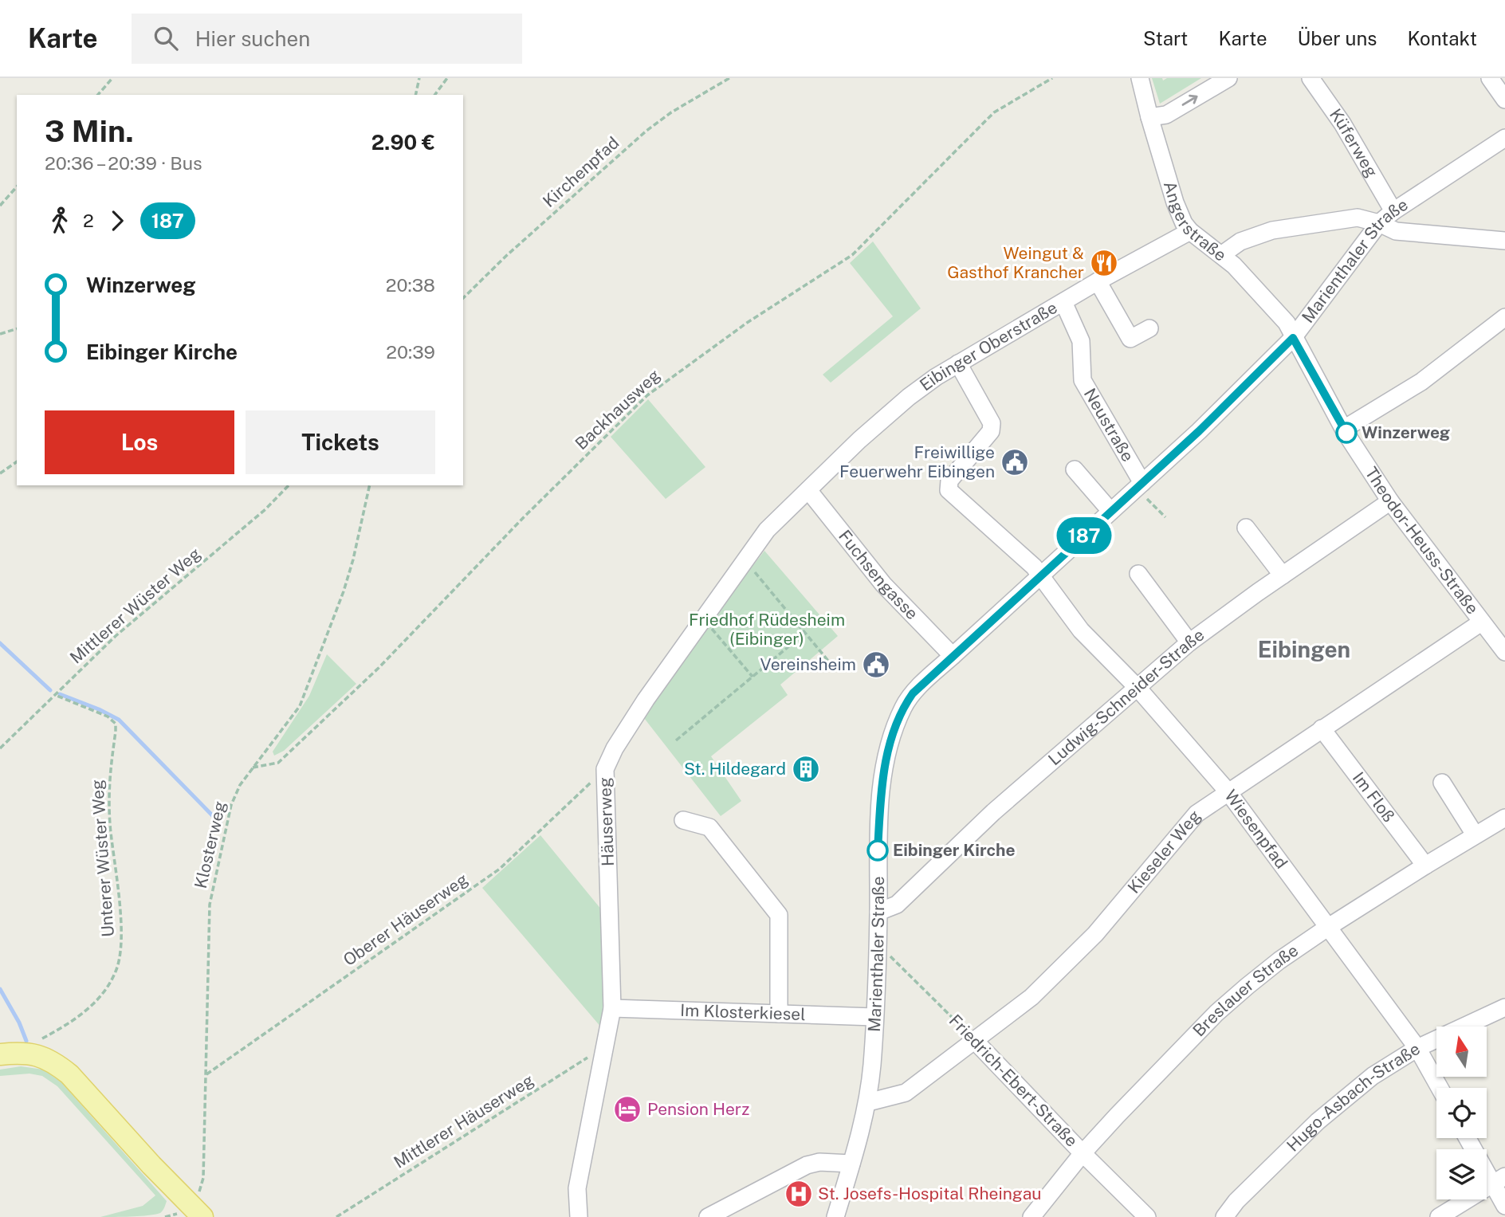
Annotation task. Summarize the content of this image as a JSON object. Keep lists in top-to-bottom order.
{
  "streets": {
    "street": [
      "Küferweg",
      "Angerstraße",
      "Marienthaler Straße",
      "Eibinger Oberstraße",
      "Neustraße",
      "Theodor-Heuss-Straße",
      "Fuchsengasse",
      "Ludwig-Schneider-Straße",
      "Im Floß",
      "Häuserweg",
      "Wiesenpfad",
      "Kieseler Weg",
      "Breslauer Straße",
      "Im Klosterkiesel",
      "Friedrich-Ebert-Straße",
      "Hugo-Asbach-Straße"
    ],
    "path": [
      "Kirchenpfad",
      "Backhausweg",
      "Mittlerer Wüster Weg",
      "Klosterweg",
      "Unterer Wüster Weg",
      "Oberer Häuserweg",
      "Mittlerer Häuserweg"
    ]
  },
  "crossings": [
    ["Küferweg", "Marienthaler Straße"],
    ["Angerstraße", "Marienthaler Straße"],
    ["Angerstraße", "Eibinger Oberstraße"],
    ["Angerstraße", "Theodor-Heuss-Straße"],
    ["Marienthaler Straße", "Neustraße"],
    ["Marienthaler Straße", "Theodor-Heuss-Straße"],
    ["Marienthaler Straße", "Fuchsengasse"],
    ["Marienthaler Straße", "Ludwig-Schneider-Straße"],
    ["Marienthaler Straße", "Wiesenpfad"],
    ["Marienthaler Straße", "Kieseler Weg"],
    ["Marienthaler Straße", "Im Klosterkiesel"],
    ["Marienthaler Straße", "Friedrich-Ebert-Straße"],
    ["Eibinger Oberstraße", "Neustraße"],
    ["Eibinger Oberstraße", "Fuchsengasse"],
    ["Eibinger Oberstraße", "Häuserweg"],
    ["Eibinger Oberstraße", "Wiesenpfad"],
    ["Backhausweg", "Klosterweg"],
    ["Theodor-Heuss-Straße", "Ludwig-Schneider-Straße"],
    ["Theodor-Heuss-Straße", "Kieseler Weg"],
    ["Fuchsengasse", "Häuserweg"],
    ["Mittlerer Wüster Weg", "Unterer Wüster Weg"],
    ["Ludwig-Schneider-Straße", "Wiesenpfad"],
    ["Im Floß", "Kieseler Weg"],
    ["Im Floß", "Breslauer Straße"],
    ["Häuserweg", "Oberer Häuserweg"],
    ["Häuserweg", "Im Klosterkiesel"],
    ["Häuserweg", "Mittlerer Häuserweg"],
    ["Wiesenpfad", "Kieseler Weg"],
    ["Wiesenpfad", "Breslauer Straße"],
    ["Wiesenpfad", "Hugo-Asbach-Straße"],
    ["Klosterweg", "Oberer Häuserweg"],
    ["Kieseler Weg", "Friedrich-Ebert-Straße"],
    ["Breslauer Straße", "Friedrich-Ebert-Straße"]
  ],
  "districts": ["Eibingen"],
  "parks": ["Friedhof Rüdesheim (Eibinger)"],
  "places": {
    "restaurant": ["Weingut & Gasthof Krancher"],
    "other": ["Winzerweg", "Eibinger Kirche"],
    "public building": ["Freiwillige Feuerwehr Eibingen", "Vereinsheim"],
    "building": ["St. Hildegard"],
    "hotel": ["Pension Herz"],
    "hospital": ["St. Josefs-Hospital Rheingau"]
  },
  "lines": ["bus line 187"],
  "north": "top",
  "page": {
    "header": "Karte",
    "search": "Hier suchen",
    "nav": [
      "Start",
      "Karte",
      "Über uns",
      "Kontakt"
    ],
    "on_map": "187",
    "heading": ["3 Min.", "20:36 – 20:39 · Bus", "2.90 €"],
    "legs": ["2", "187"],
    "list": [
      {
        "name": "Winzerweg",
        "value": "20:38"
      },
      {
        "name": "Eibinger Kirche",
        "value": "20:39"
      }
    ],
    "buttons": ["Los", "Tickets"]
  }
}
